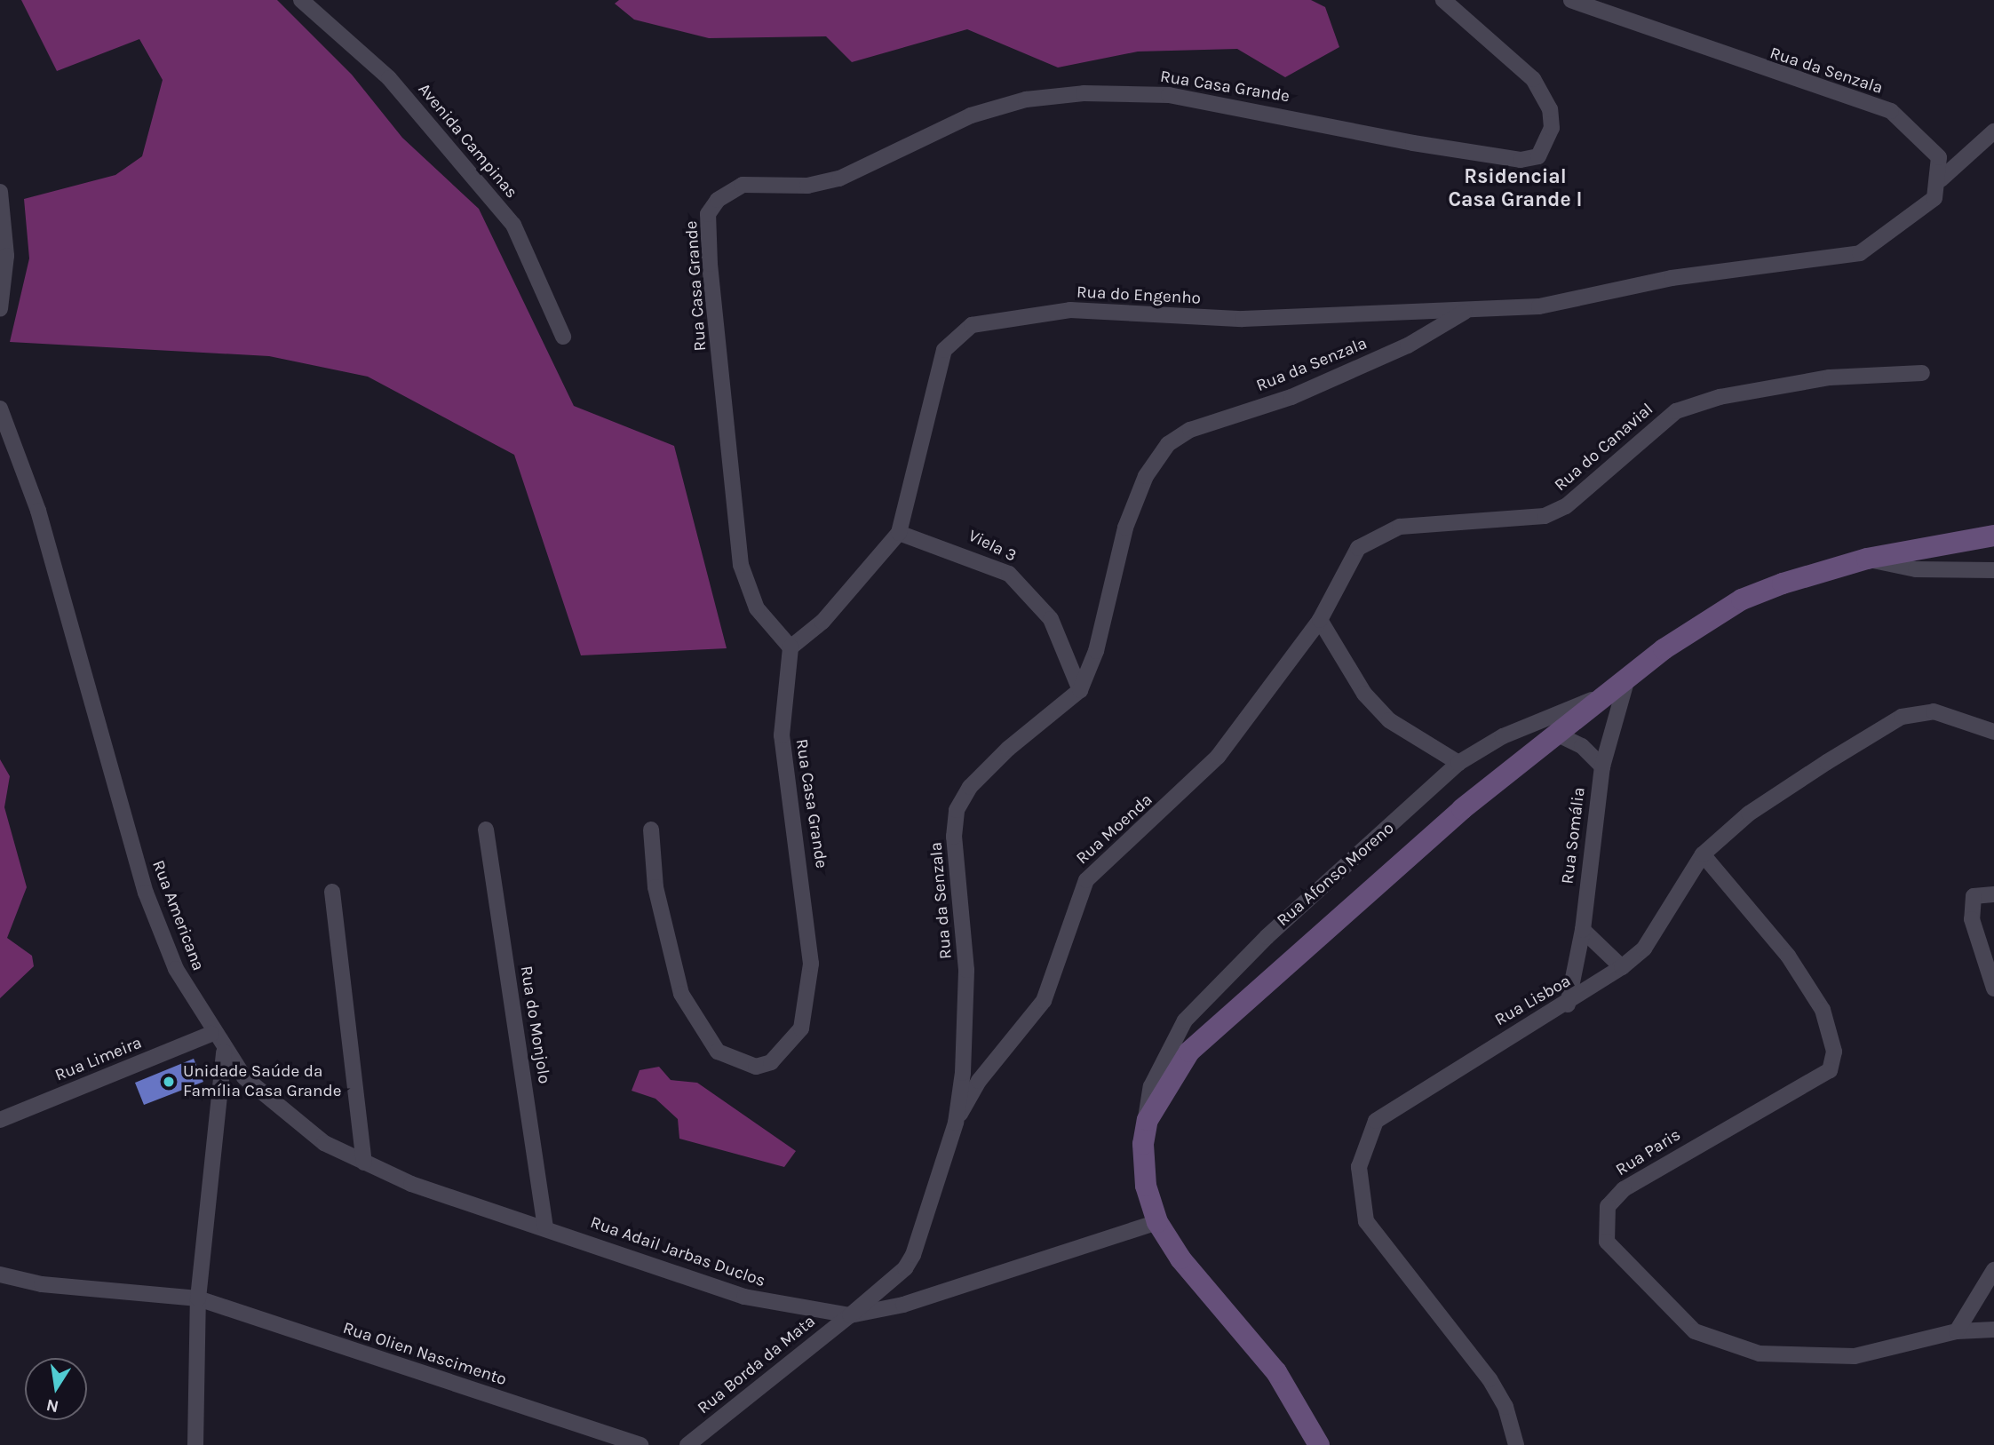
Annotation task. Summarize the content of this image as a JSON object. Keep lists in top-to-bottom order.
{
  "streets": {
    "main road": ["Rua Afonso Moreno"],
    "street": [
      "Rua da Senzala",
      "Rua Casa Grande",
      "Avenida Campinas",
      "Rua do Engenho",
      "Rua do Canavial",
      "Viela 3",
      "Rua Moenda",
      "Rua Somália",
      "Rua Americana",
      "Rua Lisboa",
      "Rua do Monjolo",
      "Rua Limeira",
      "Rua Paris",
      "Rua Adail Jarbas Duclos",
      "Rua Olien Nascimento",
      "Rua Borda da Mata"
    ]
  },
  "crossings": [
    ["Rua da Senzala", "Rua do Engenho"],
    ["Rua da Senzala", "Viela 3"],
    ["Rua da Senzala", "Rua Moenda"],
    ["Rua da Senzala", "Rua Adail Jarbas Duclos"],
    ["Rua da Senzala", "Rua Borda da Mata"],
    ["Rua Casa Grande", "Rua do Engenho"],
    ["Rua do Engenho", "Viela 3"],
    ["Rua do Canavial", "Rua Moenda"],
    ["Rua Somália", "Rua Afonso Moreno"],
    ["Rua Somália", "Rua Lisboa"],
    ["Rua Afonso Moreno", "Rua Adail Jarbas Duclos"],
    ["Rua Americana", "Rua Limeira"],
    ["Rua Americana", "Rua Adail Jarbas Duclos"],
    ["Rua Lisboa", "Rua Paris"],
    ["Rua do Monjolo", "Rua Adail Jarbas Duclos"],
    ["Rua Adail Jarbas Duclos", "Rua Borda da Mata"]
  ],
  "districts": ["Rsidencial Casa Grande I"],
  "places": ["Unidade Saúde da Família Casa Grande"],
  "north": "bottom"
}
